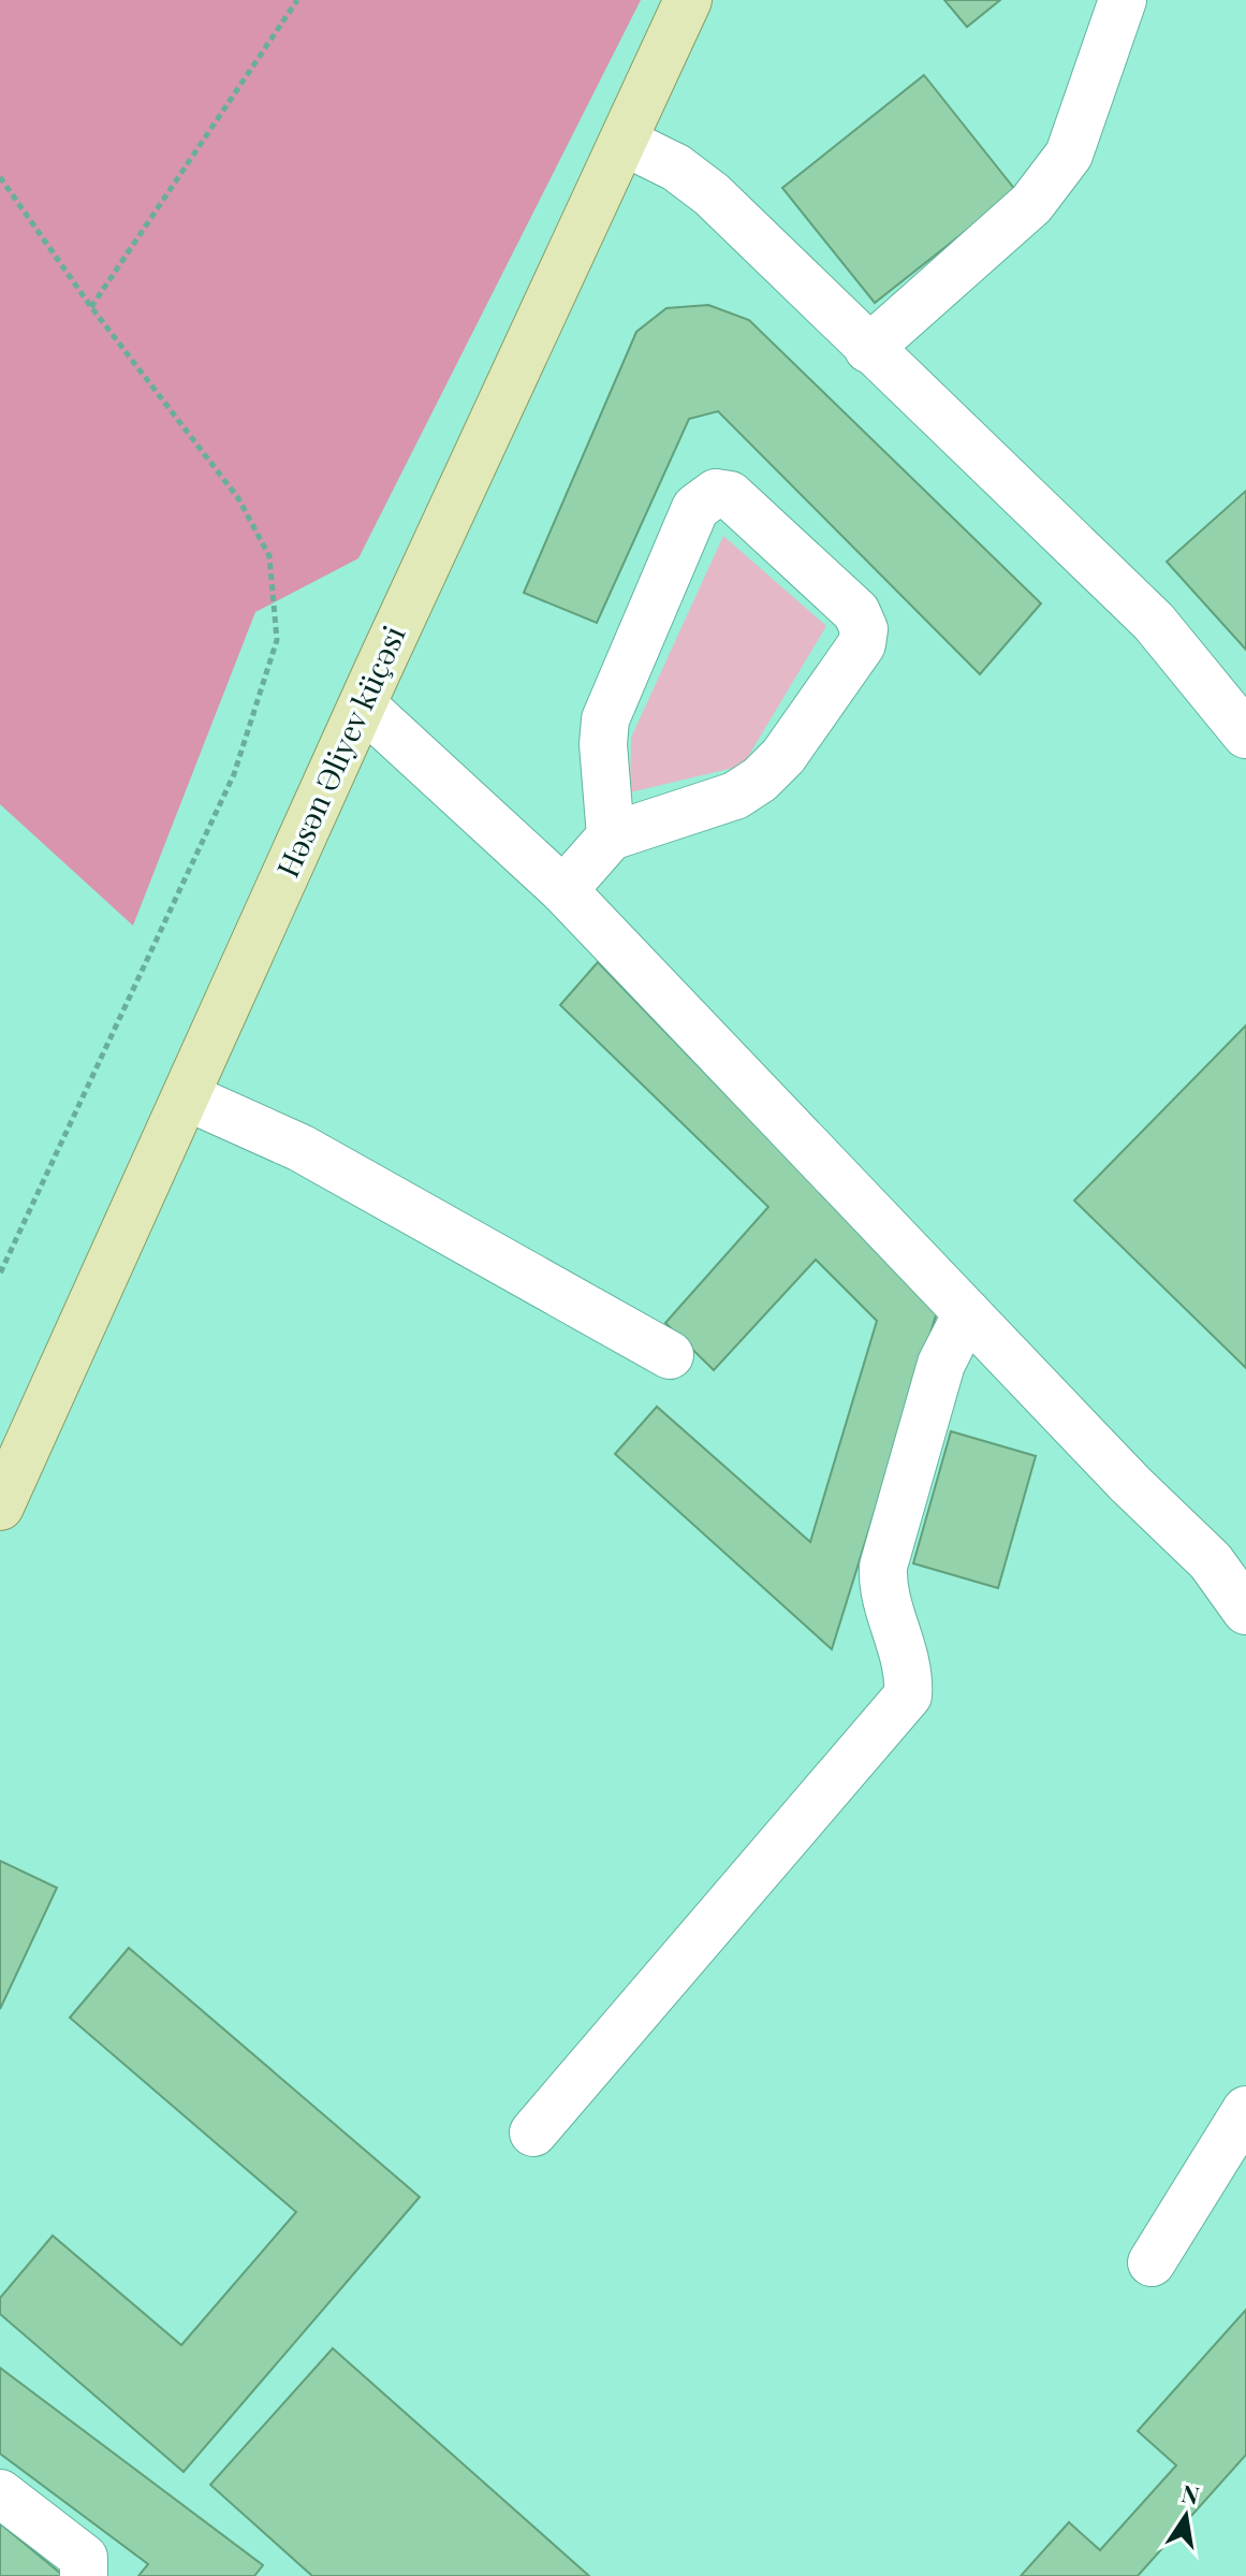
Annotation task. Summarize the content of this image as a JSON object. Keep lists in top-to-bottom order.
{
  "streets": {
    "main road": ["Həsən Əliyev küçəsi"]
  },
  "north": "top"
}
